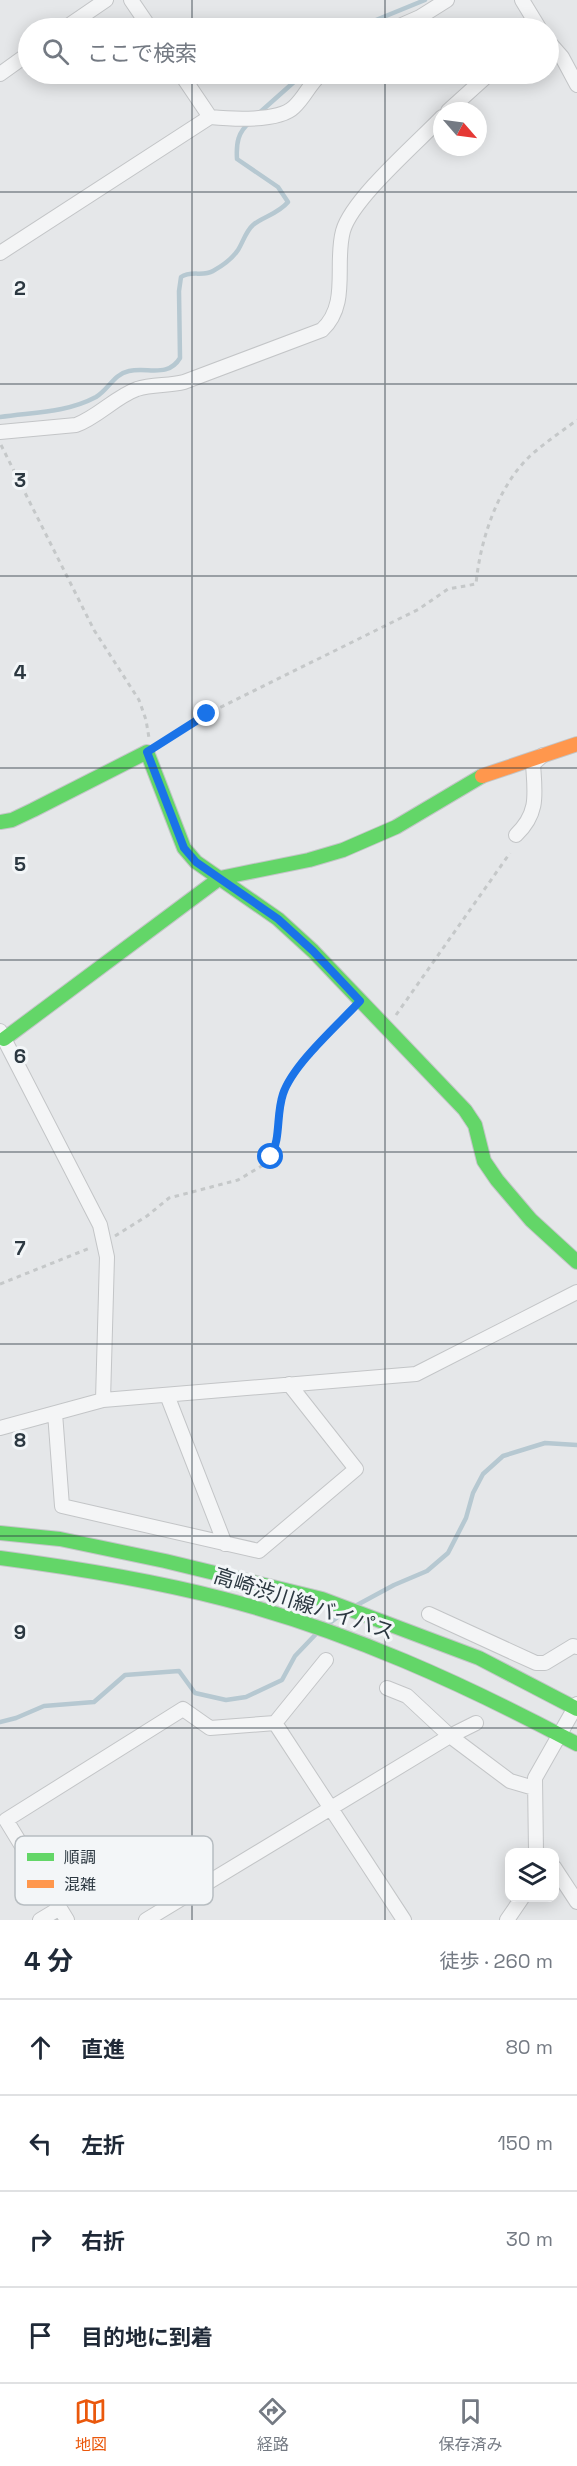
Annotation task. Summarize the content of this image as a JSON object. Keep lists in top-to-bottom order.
{
  "streets": {
    "street": ["高崎渋川線バイパス"]
  },
  "legend": ["順調", "混雑"],
  "north": "bottom right",
  "page": {
    "search": "ここで検索",
    "heading": ["4 分", "徒歩 · 260 m"],
    "list": [
      ["直進", "80 m"],
      ["左折", "150 m"],
      ["右折", "30 m"],
      "目的地に到着"
    ],
    "nav": ["地図", "経路", "保存済み"]
  },
  "grid": {
    "rows": [
      "2",
      "3",
      "4",
      "5",
      "6",
      "7",
      "8",
      "9"
    ]
  }
}
